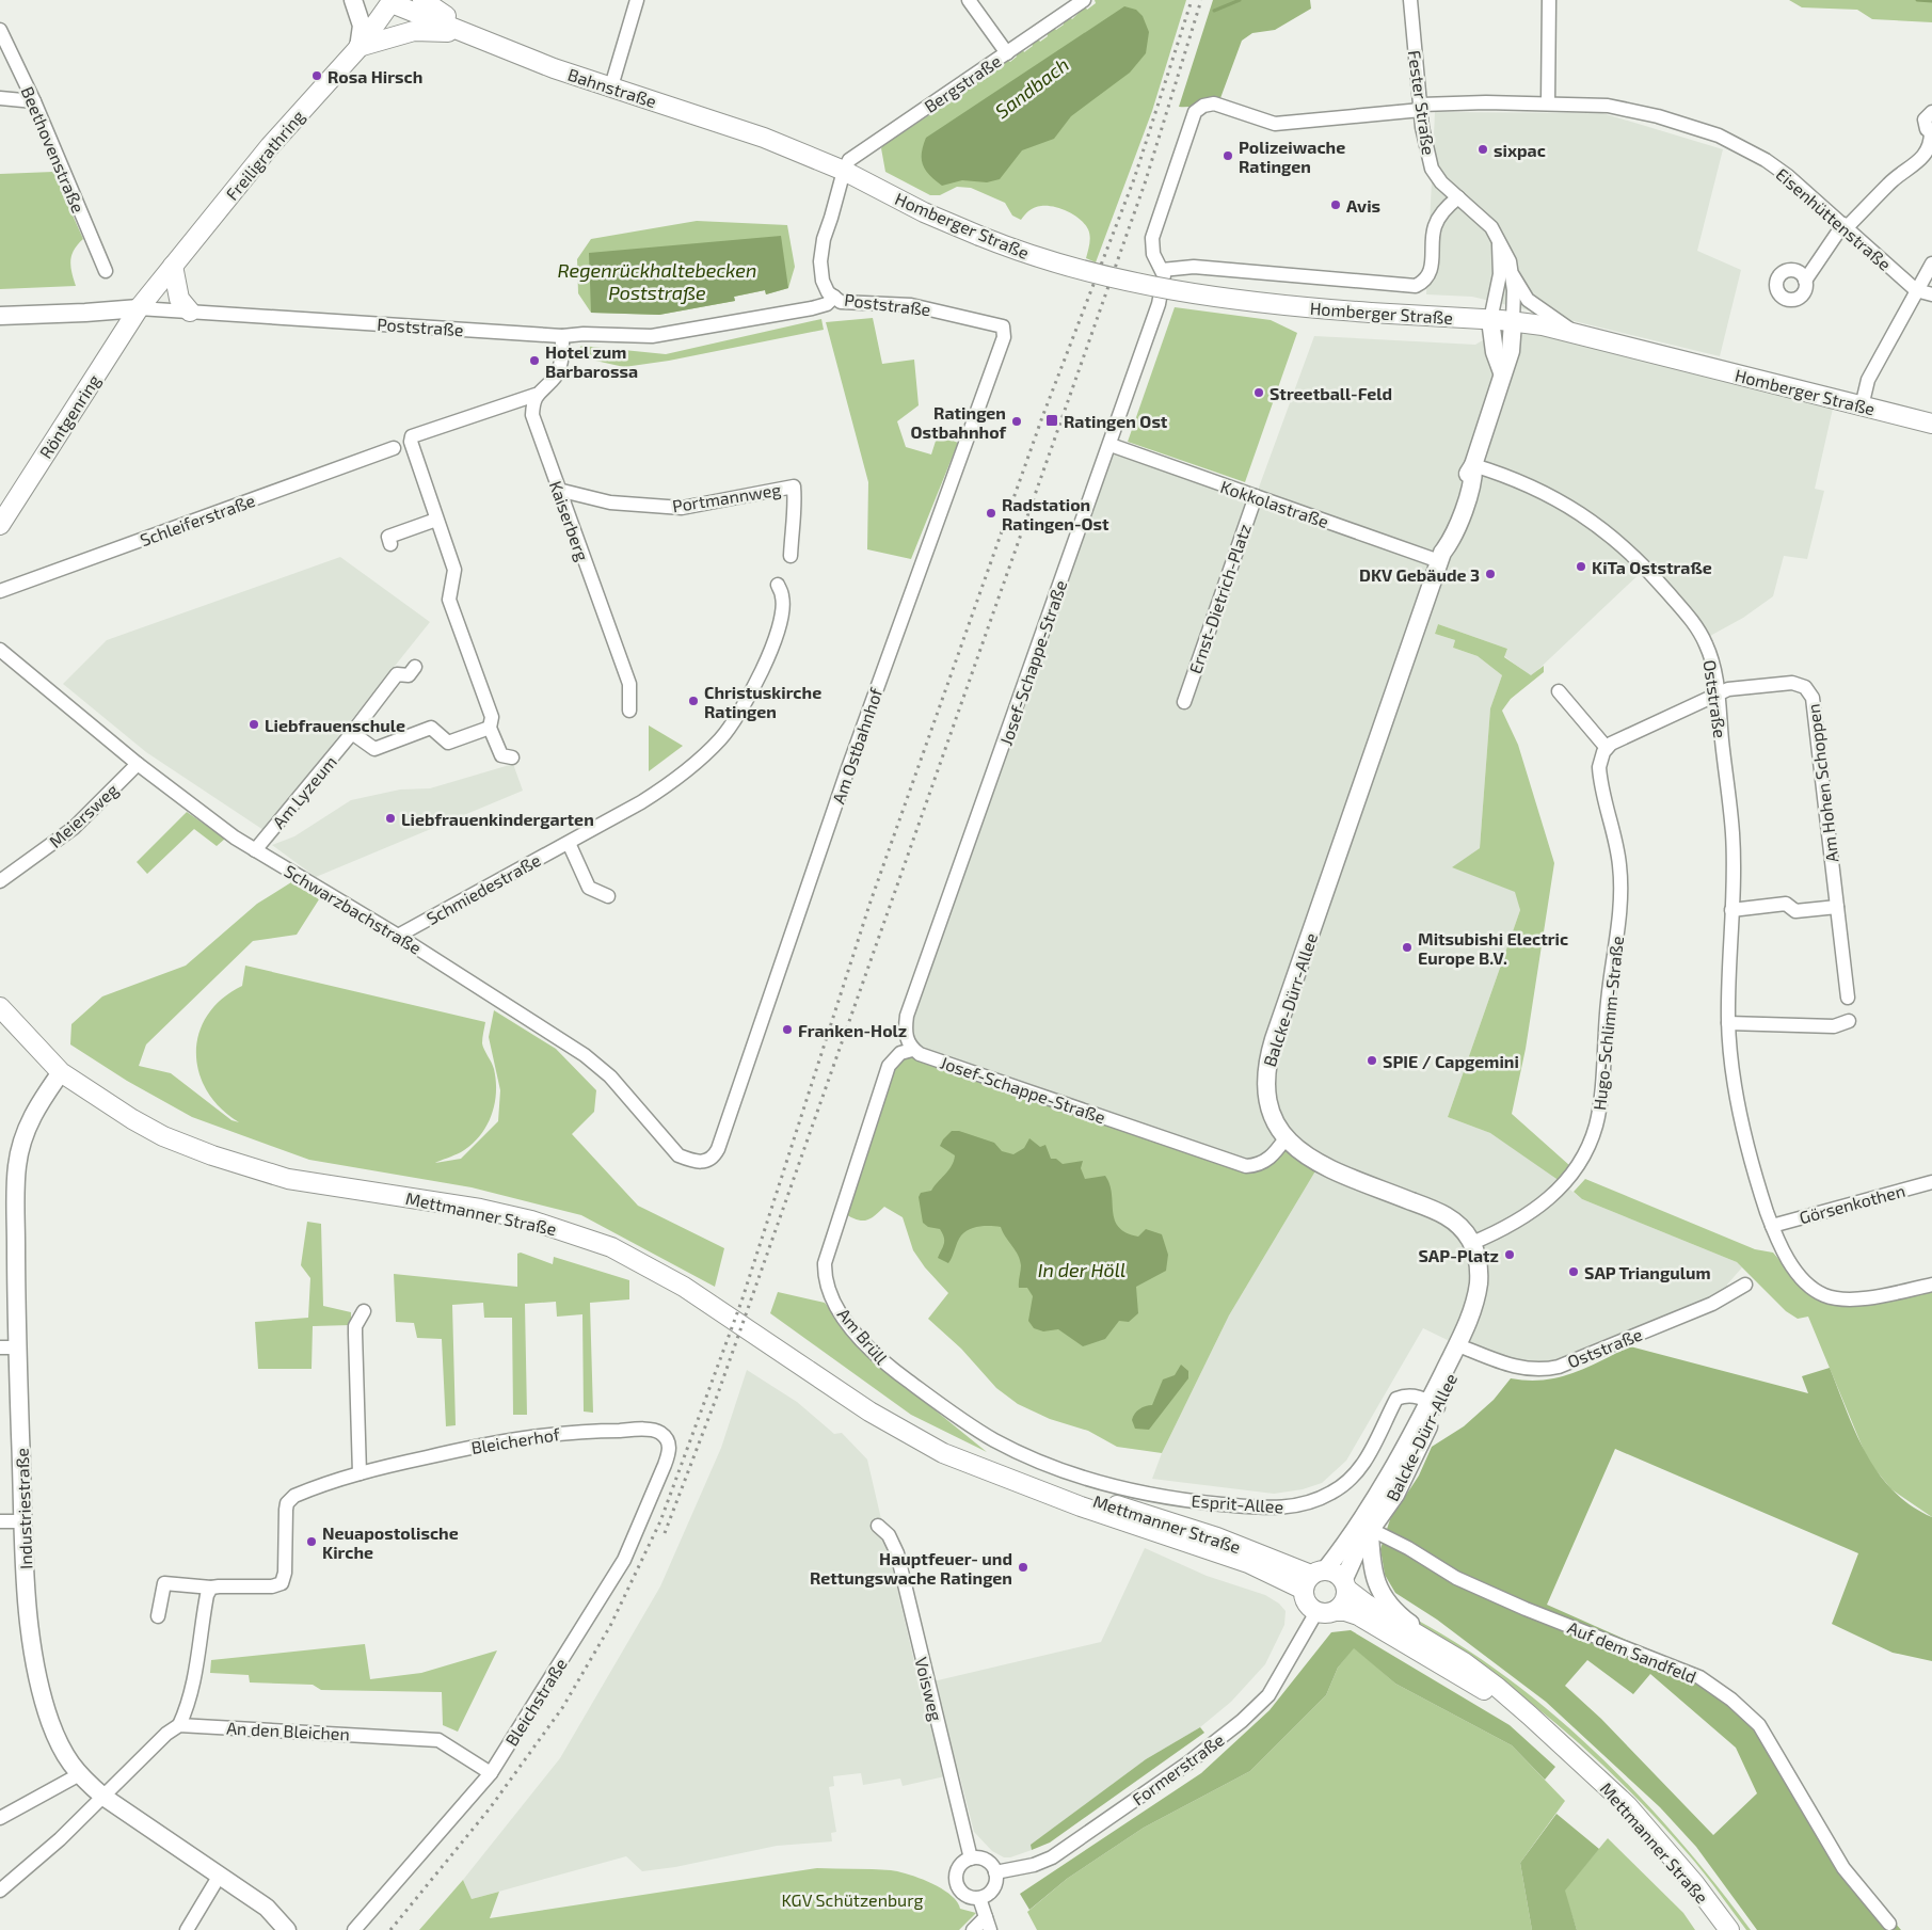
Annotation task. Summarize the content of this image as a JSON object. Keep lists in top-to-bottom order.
{
  "streets": {
    "main road": [
      "Bahnstraße",
      "Freiligrathring",
      "Homberger Straße",
      "Röntgenring",
      "Mettmanner Straße"
    ],
    "street": [
      "Bergstraße",
      "Fester Straße",
      "Beethovenstraße",
      "Eisenhüttenstraße",
      "Poststraße",
      "Portmannweg",
      "Kokkolastraße",
      "Schleiferstraße",
      "Kaiserberg",
      "Ernst-Dietrich-Platz",
      "Josef-Schappe-Straße",
      "Oststraße",
      "Am Ostbahnhof",
      "Am Hohen Schoppen",
      "Am Lyzeum",
      "Meiersweg",
      "Schmiedestraße",
      "Schwarzbachstraße",
      "Balcke-Dürr-Allee",
      "Hugo-Schlimm-Straße",
      "Görsenkothen",
      "Am Brüll",
      "Bleicherhof",
      "Esprit-Allee",
      "Industriestraße",
      "Auf dem Sandfeld",
      "Voisweg",
      "Bleichstraße",
      "An den Bleichen",
      "Formerstraße"
    ]
  },
  "crossings": [
    ["Bergstraße", "Bahnstraße"],
    ["Bergstraße", "Homberger Straße"],
    ["Bergstraße", "Poststraße"],
    ["Bahnstraße", "Freiligrathring"],
    ["Bahnstraße", "Homberger Straße"],
    ["Bahnstraße", "Poststraße"],
    ["Fester Straße", "Eisenhüttenstraße"],
    ["Fester Straße", "Homberger Straße"],
    ["Fester Straße", "Josef-Schappe-Straße"],
    ["Fester Straße", "Balcke-Dürr-Allee"],
    ["Freiligrathring", "Poststraße"],
    ["Freiligrathring", "Röntgenring"],
    ["Eisenhüttenstraße", "Josef-Schappe-Straße"],
    ["Homberger Straße", "Poststraße"],
    ["Homberger Straße", "Josef-Schappe-Straße"],
    ["Homberger Straße", "Balcke-Dürr-Allee"],
    ["Poststraße", "Röntgenring"],
    ["Poststraße", "Am Ostbahnhof"],
    ["Portmannweg", "Kaiserberg"],
    ["Kokkolastraße", "Ernst-Dietrich-Platz"],
    ["Kokkolastraße", "Josef-Schappe-Straße"],
    ["Kokkolastraße", "Balcke-Dürr-Allee"],
    ["Josef-Schappe-Straße", "Balcke-Dürr-Allee"],
    ["Josef-Schappe-Straße", "Am Brüll"],
    ["Oststraße", "Am Hohen Schoppen"],
    ["Oststraße", "Balcke-Dürr-Allee"],
    ["Oststraße", "Görsenkothen"],
    ["Am Ostbahnhof", "Schwarzbachstraße"],
    ["Am Lyzeum", "Schwarzbachstraße"],
    ["Meiersweg", "Schwarzbachstraße"],
    ["Schmiedestraße", "Schwarzbachstraße"],
    ["Balcke-Dürr-Allee", "Hugo-Schlimm-Straße"],
    ["Balcke-Dürr-Allee", "Mettmanner Straße"],
    ["Balcke-Dürr-Allee", "Esprit-Allee"],
    ["Balcke-Dürr-Allee", "Auf dem Sandfeld"],
    ["Balcke-Dürr-Allee", "Formerstraße"],
    ["Mettmanner Straße", "Industriestraße"],
    ["Mettmanner Straße", "Formerstraße"],
    ["Am Brüll", "Esprit-Allee"],
    ["Bleicherhof", "Bleichstraße"],
    ["Voisweg", "Formerstraße"],
    ["Bleichstraße", "An den Bleichen"]
  ],
  "water": ["Sandbach", "Regenrückhaltebecken Poststraße", "In der Höll"],
  "parks": ["KGV Schützenburg"],
  "places": {
    "other": [
      "Rosa Hirsch",
      "sixpac",
      "Polizeiwache Ratingen",
      "Avis",
      "Hotel zum Barbarossa",
      "Streetball-Feld",
      "Ratingen Ostbahnhof",
      "Radstation Ratingen-Ost",
      "KiTa Oststraße",
      "DKV Gebäude 3",
      "Christuskirche Ratingen",
      "Liebfrauenschule",
      "Liebfrauenkindergarten",
      "Mitsubishi Electric Europe B.V.",
      "Franken-Holz",
      "SPIE / Capgemini",
      "SAP-Platz",
      "SAP Triangulum",
      "Neuapostolische Kirche",
      "Hauptfeuer- und Rettungswache Ratingen"
    ],
    "transit": ["Ratingen Ost"]
  }
}
